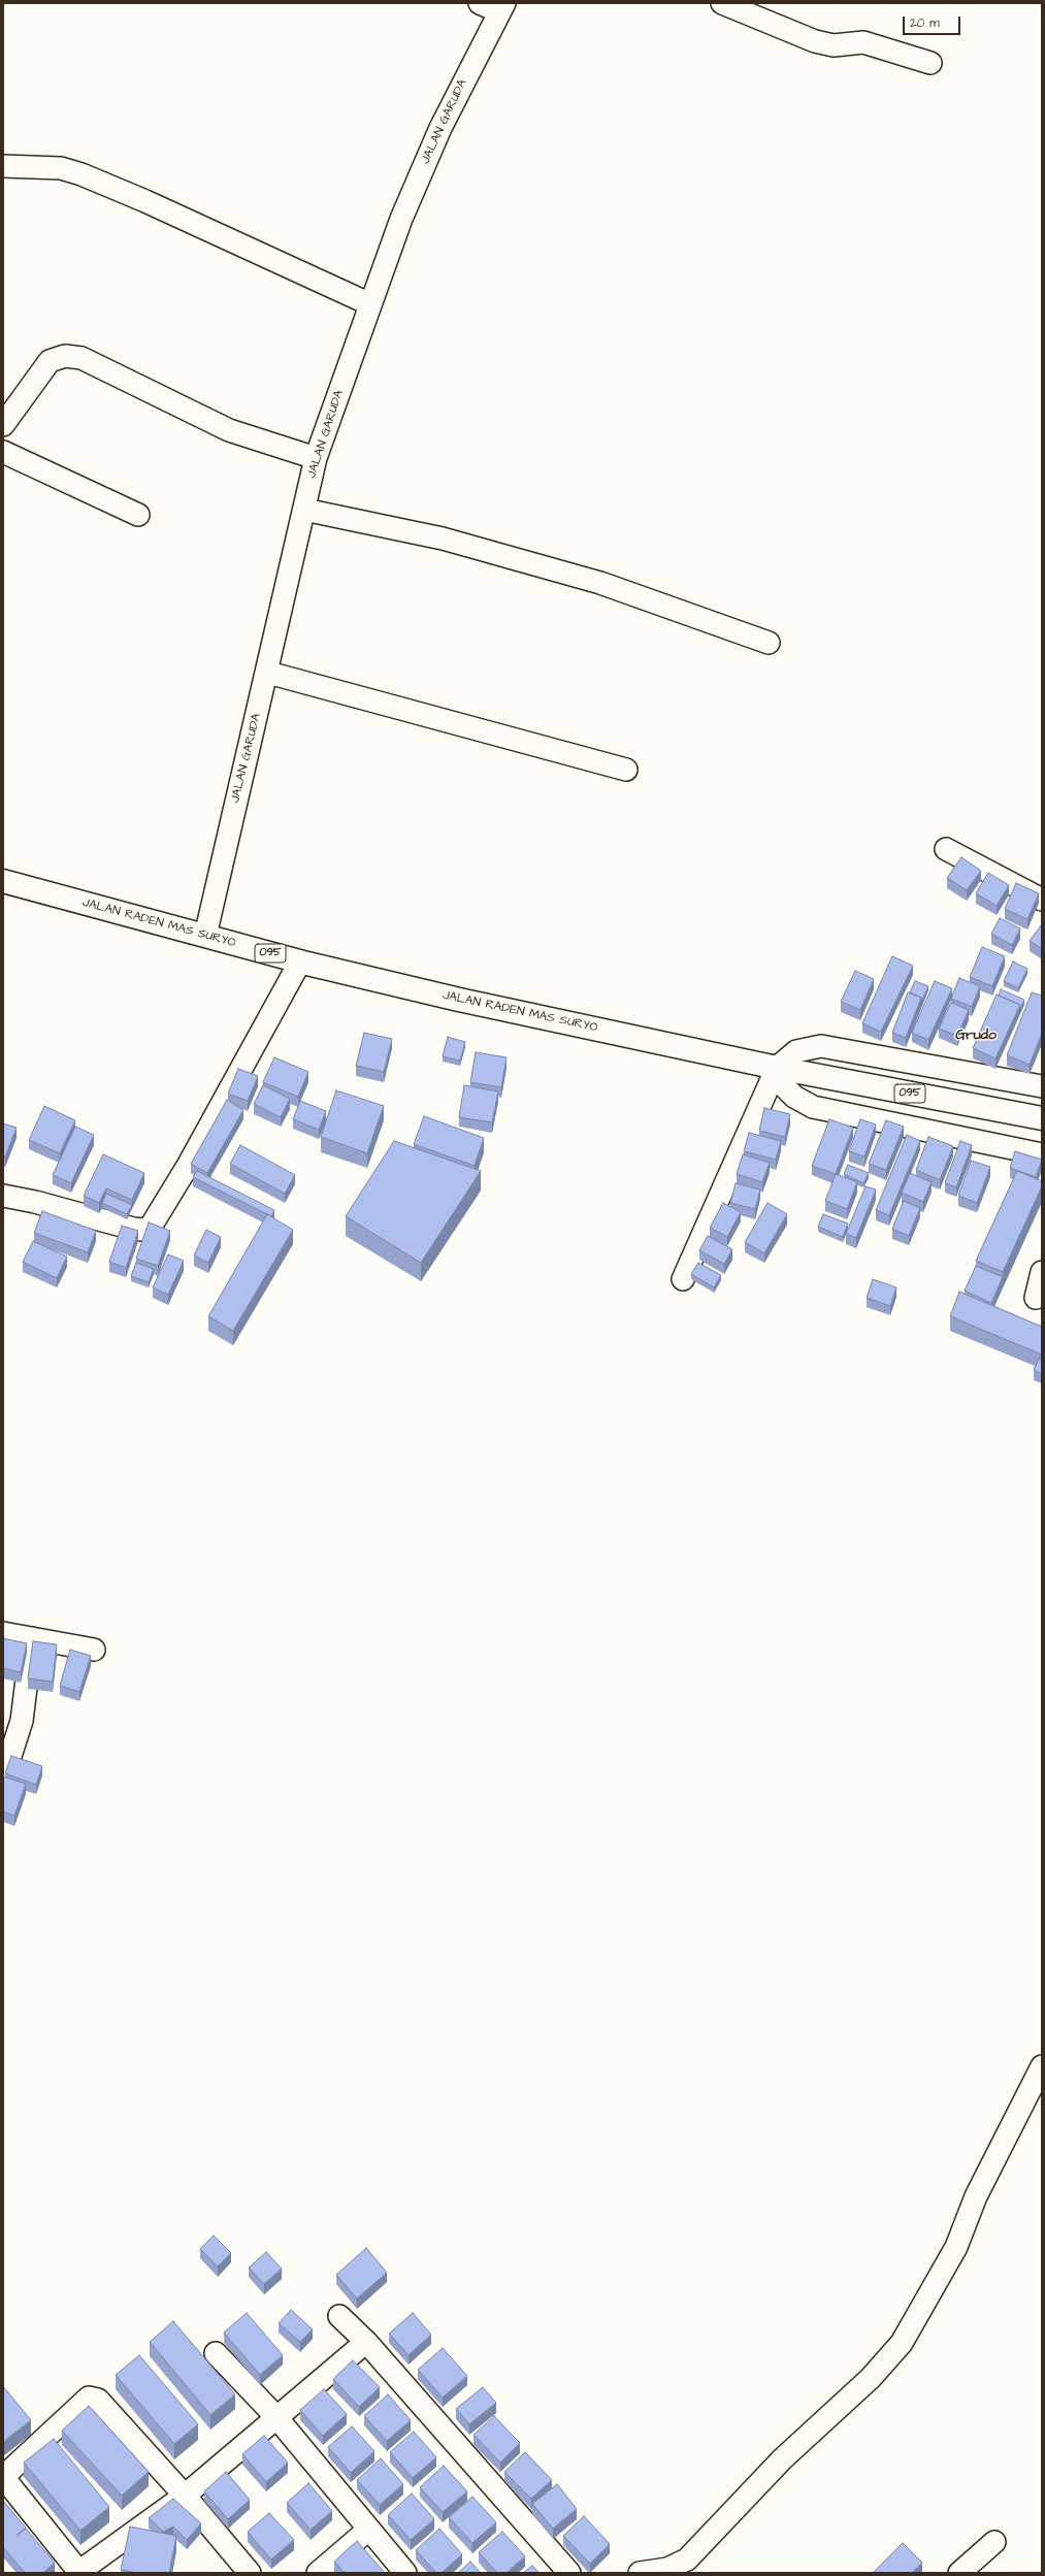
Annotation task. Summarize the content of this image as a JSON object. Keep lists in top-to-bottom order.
{
  "streets": {
    "main road": ["JALAN RADEN MAS SURYO", "095"],
    "street": ["JALAN GARUDA"]
  },
  "crossings": [
    ["JALAN GARUDA", "JALAN RADEN MAS SURYO"]
  ],
  "districts": ["Grudo"],
  "scale_bar": "20 m"
}
